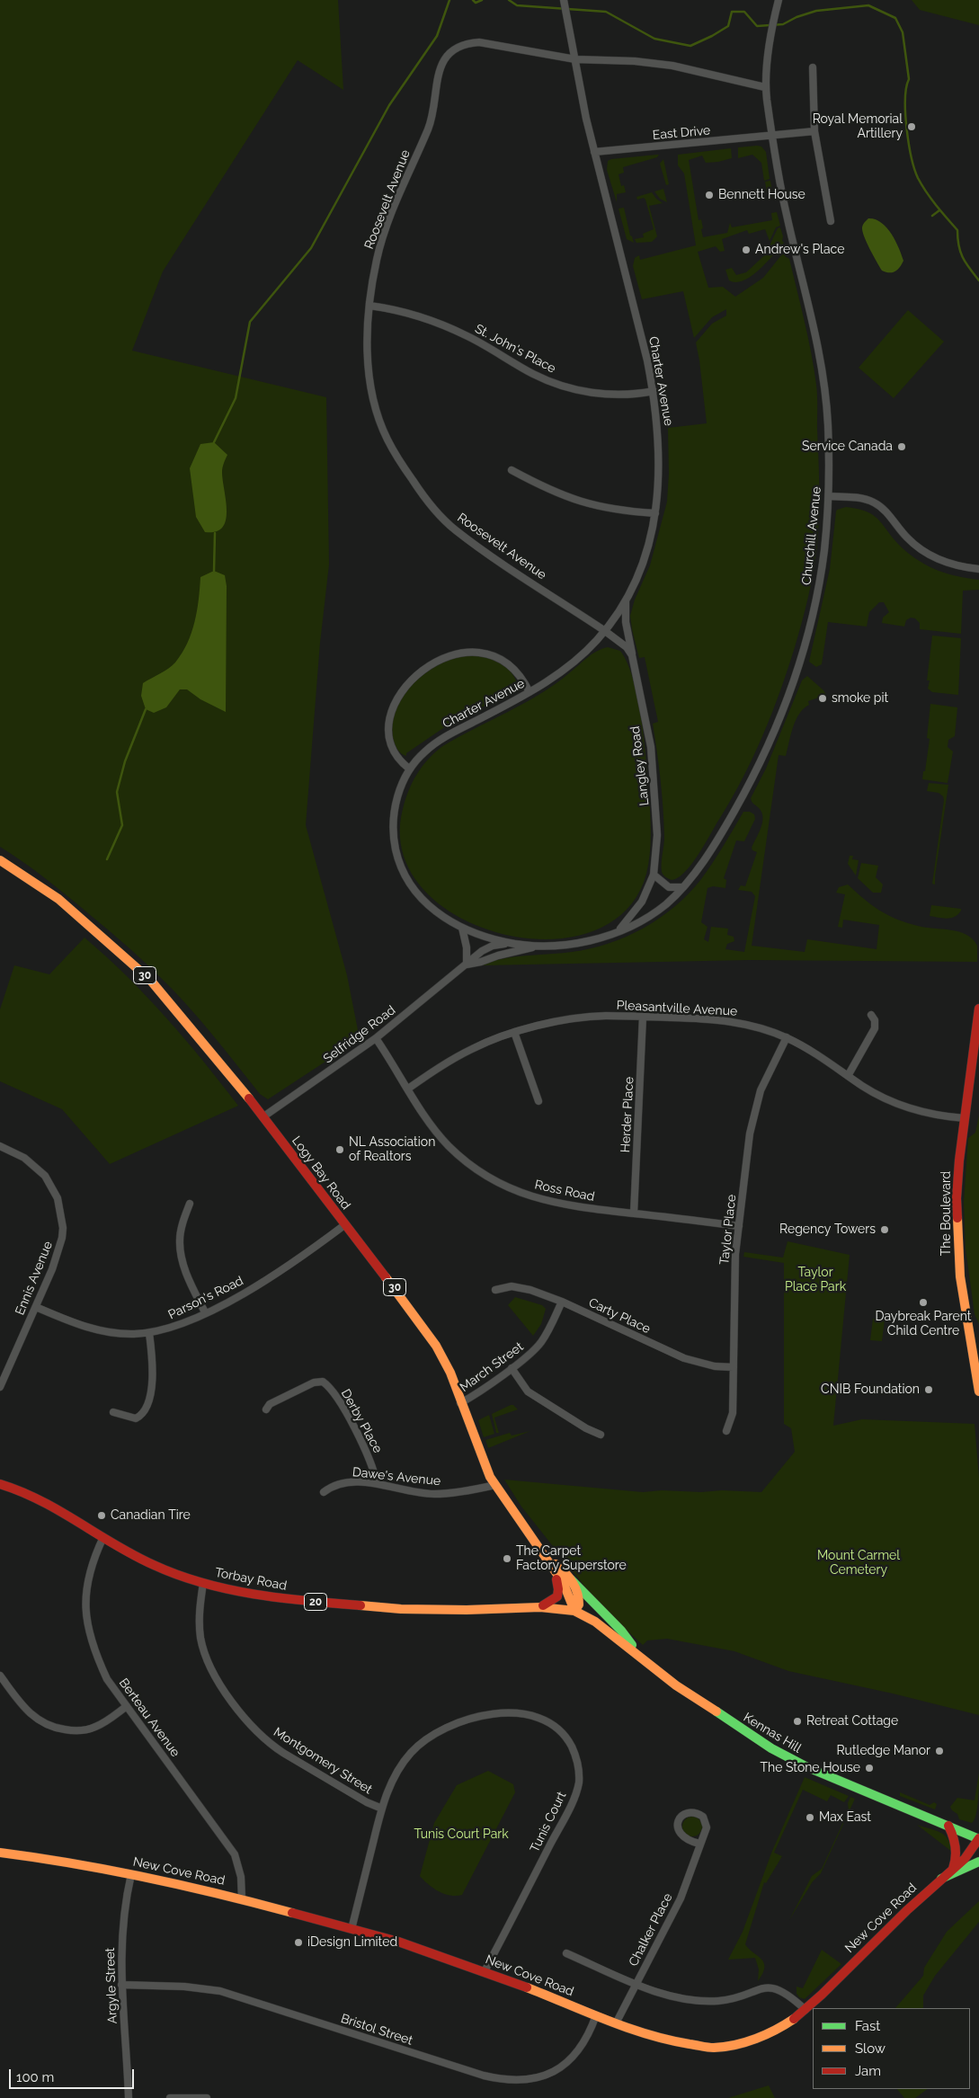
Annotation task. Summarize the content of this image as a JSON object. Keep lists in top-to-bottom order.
{
  "streets": {
    "main road": [
      "30",
      "Logy Bay Road",
      "The Boulevard",
      "Torbay Road",
      "20",
      "Kennas Hill",
      "New Cove Road"
    ],
    "street": [
      "East Drive",
      "Roosevelt Avenue",
      "St. John's Place",
      "Charter Avenue",
      "Churchill Avenue",
      "Langley Road",
      "Pleasantville Avenue",
      "Selfridge Road",
      "Herder Place",
      "Ross Road",
      "Taylor Place",
      "Ennis Avenue",
      "Parson's Road",
      "Carty Place",
      "March Street",
      "Derby Place",
      "Dawe's Avenue",
      "Berteau Avenue",
      "Montgomery Street",
      "Tunis Court",
      "Chalker Place",
      "Argyle Street",
      "Bristol Street"
    ]
  },
  "crossings": [
    ["East Drive", "Charter Avenue"],
    ["East Drive", "Churchill Avenue"],
    ["Roosevelt Avenue", "St. John's Place"],
    ["Roosevelt Avenue", "Charter Avenue"],
    ["Roosevelt Avenue", "Churchill Avenue"],
    ["St. John's Place", "Charter Avenue"],
    ["Charter Avenue", "Churchill Avenue"],
    ["Charter Avenue", "Langley Road"],
    ["Charter Avenue", "Selfridge Road"],
    ["Churchill Avenue", "Langley Road"],
    ["Churchill Avenue", "Selfridge Road"],
    ["Pleasantville Avenue", "Herder Place"],
    ["Pleasantville Avenue", "Ross Road"],
    ["Pleasantville Avenue", "The Boulevard"],
    ["Pleasantville Avenue", "Taylor Place"],
    ["Selfridge Road", "Logy Bay Road"],
    ["Selfridge Road", "Ross Road"],
    ["Herder Place", "Ross Road"],
    ["Logy Bay Road", "Parson's Road"],
    ["Logy Bay Road", "March Street"],
    ["Logy Bay Road", "Dawe's Avenue"],
    ["Logy Bay Road", "Torbay Road"],
    ["Logy Bay Road", "Kennas Hill"],
    ["Ross Road", "Taylor Place"],
    ["Taylor Place", "Carty Place"],
    ["Ennis Avenue", "Parson's Road"],
    ["Carty Place", "March Street"],
    ["Derby Place", "Dawe's Avenue"],
    ["Torbay Road", "Berteau Avenue"],
    ["Torbay Road", "Kennas Hill"],
    ["Torbay Road", "Montgomery Street"],
    ["Berteau Avenue", "New Cove Road"],
    ["Kennas Hill", "New Cove Road"],
    ["Montgomery Street", "Tunis Court"],
    ["Tunis Court", "New Cove Road"],
    ["New Cove Road", "Chalker Place"],
    ["New Cove Road", "Argyle Street"],
    ["New Cove Road", "Bristol Street"],
    ["Argyle Street", "Bristol Street"]
  ],
  "parks": ["Taylor Place Park", "Mount Carmel Cemetery", "Tunis Court Park"],
  "places": [
    "Royal Memorial Artillery",
    "Bennett House",
    "Andrew's Place",
    "Service Canada",
    "smoke pit",
    "NL Association of Realtors",
    "Regency Towers",
    "Daybreak Parent Child Centre",
    "CNIB Foundation",
    "Canadian Tire",
    "The Carpet Factory Superstore",
    "Retreat Cottage",
    "Rutledge Manor",
    "The Stone House",
    "Max East",
    "iDesign Limited"
  ],
  "legend": ["Fast", "Slow", "Jam"],
  "scale_bar": "100 m"
}
